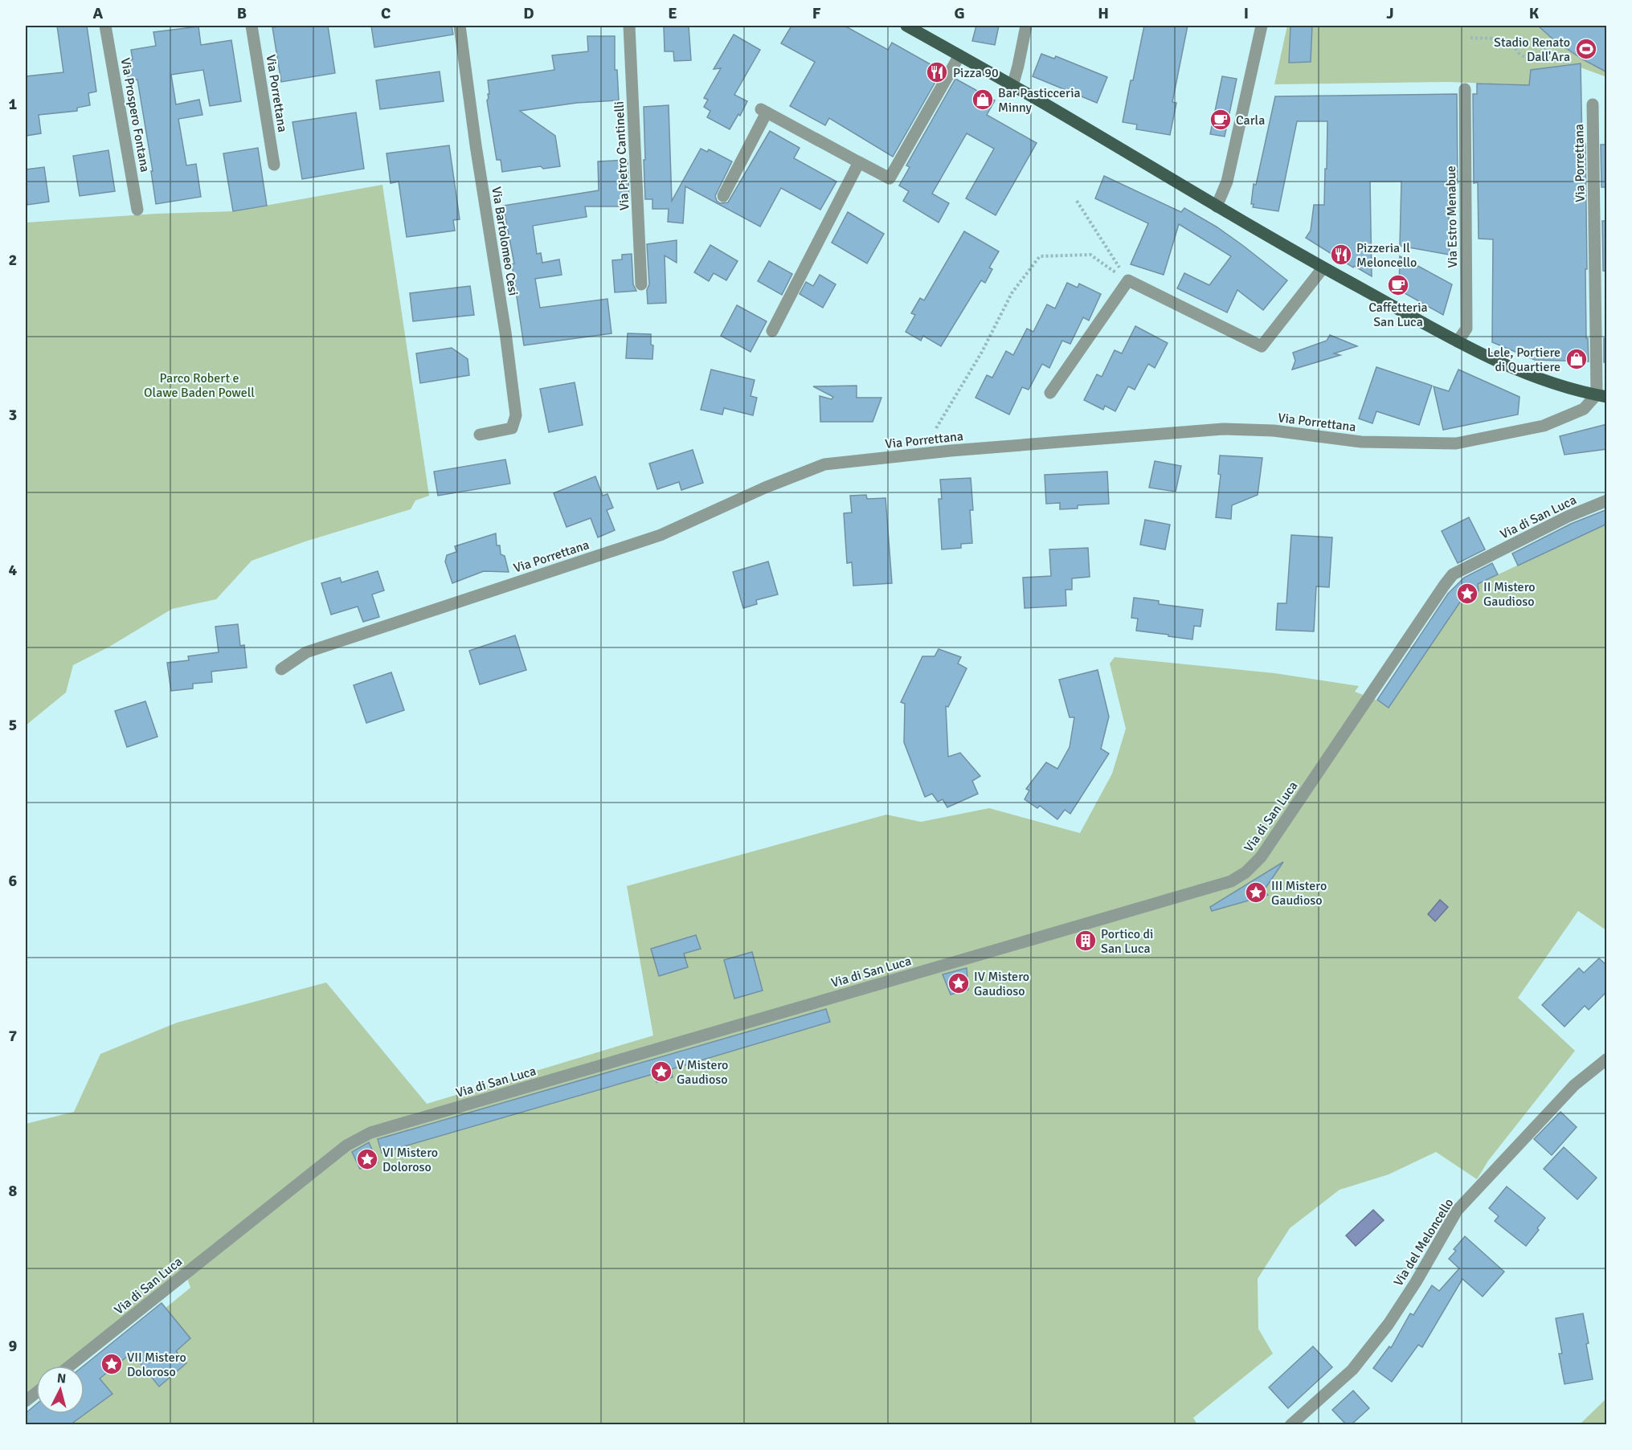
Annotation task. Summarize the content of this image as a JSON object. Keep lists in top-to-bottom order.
{
  "streets": {
    "street": [
      "Via Porrettana",
      "Via Prospero Fontana",
      "Via Pietro Cantinelli",
      "Via Estro Menabue",
      "Via Bartolomeo Cesi",
      "Via di San Luca",
      "Via del Meloncello"
    ]
  },
  "parks": ["Parco Robert e Olawe Baden Powell"],
  "places": {
    "sports": ["Stadio Renato Dall'Ara"],
    "restaurant": ["Pizza 90", "Pizzeria Il Meloncello"],
    "shop": ["Bar Pasticceria Minny", "Lele, Portiere di Quartiere"],
    "cafe": ["Carla", "Caffetteria San Luca"],
    "place": [
      "II Mistero Gaudioso",
      "III Mistero Gaudioso",
      "IV Mistero Gaudioso",
      "V Mistero Gaudioso",
      "VI Mistero Doloroso",
      "VII Mistero Doloroso"
    ],
    "building": ["Portico di San Luca"]
  },
  "north": "top",
  "grid": {
    "columns": [
      "A",
      "B",
      "C",
      "D",
      "E",
      "F",
      "G",
      "H",
      "I",
      "J",
      "K"
    ],
    "rows": [
      "1",
      "2",
      "3",
      "4",
      "5",
      "6",
      "7",
      "8",
      "9"
    ]
  }
}
